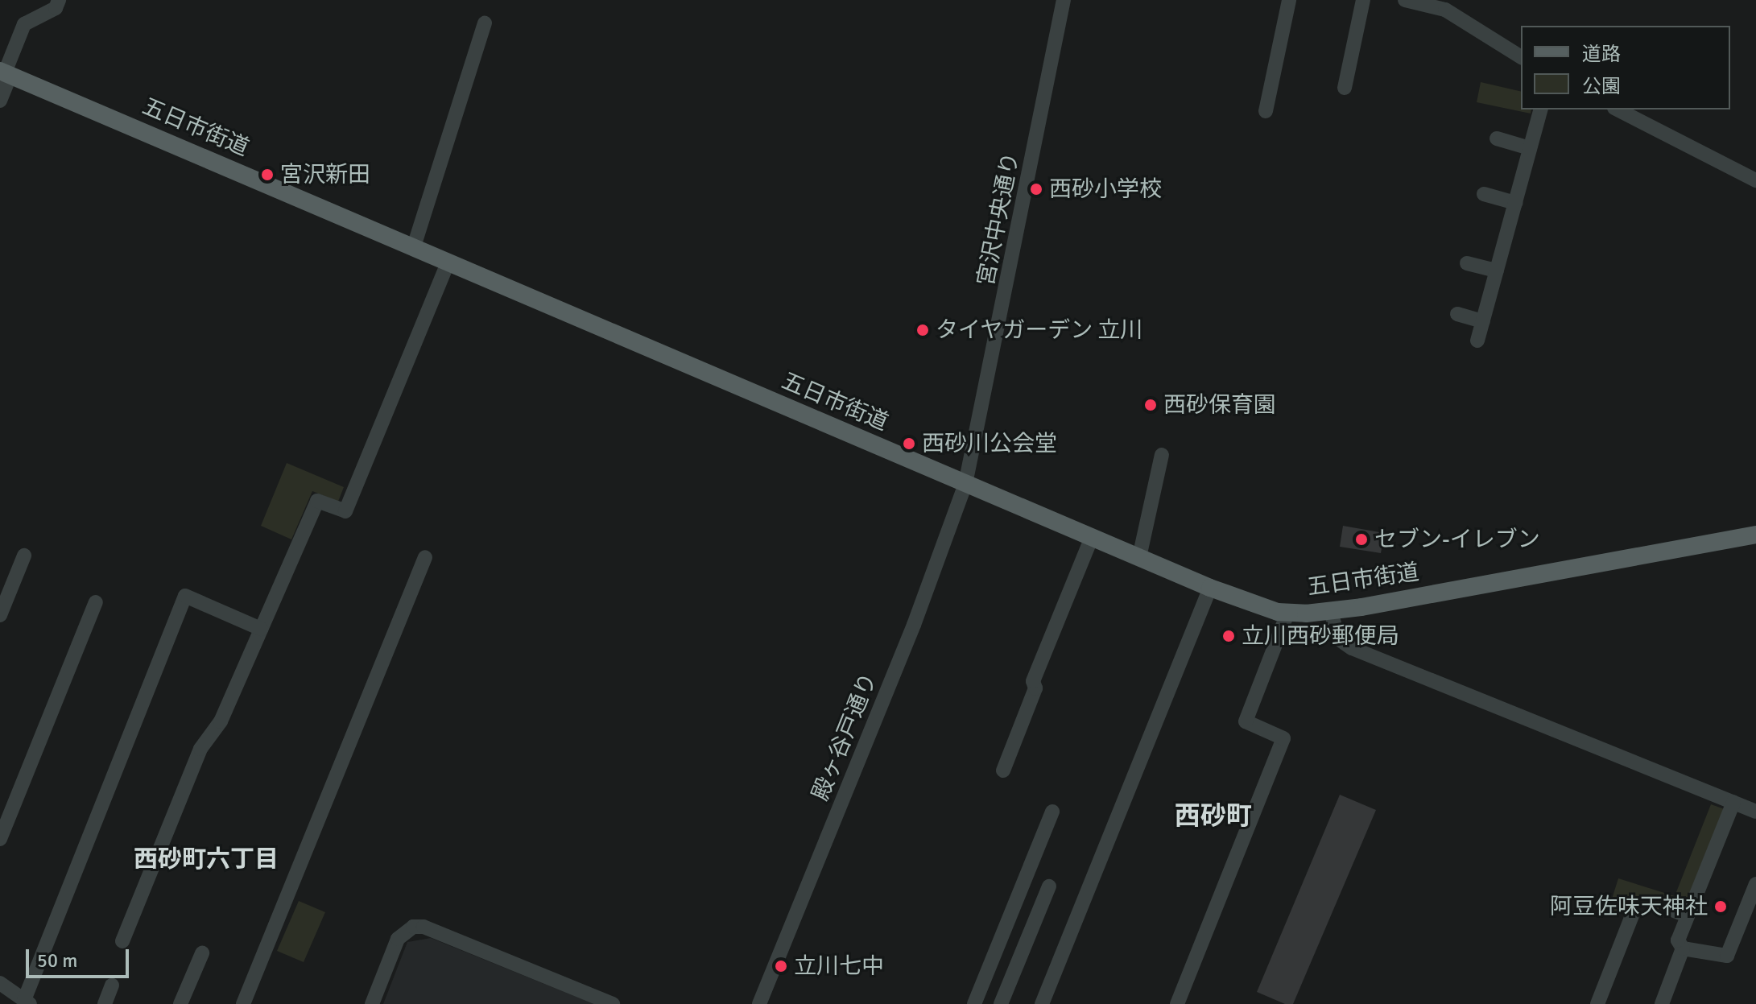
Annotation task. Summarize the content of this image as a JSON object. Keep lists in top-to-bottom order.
{
  "streets": {
    "main road": ["五日市街道"],
    "street": ["宮沢中央通り", "殿ヶ谷戸通り"]
  },
  "crossings": [
    ["五日市街道", "宮沢中央通り"],
    ["五日市街道", "殿ヶ谷戸通り"],
    ["宮沢中央通り", "殿ヶ谷戸通り"]
  ],
  "districts": ["西砂町", "西砂町六丁目"],
  "places": [
    "宮沢新田",
    "西砂小学校",
    "タイヤガーデン 立川",
    "西砂保育園",
    "西砂川公会堂",
    "セブン-イレブン",
    "立川西砂郵便局",
    "阿豆佐味天神社",
    "立川七中"
  ],
  "legend": ["道路", "公園"],
  "scale_bar": "50 m"
}
